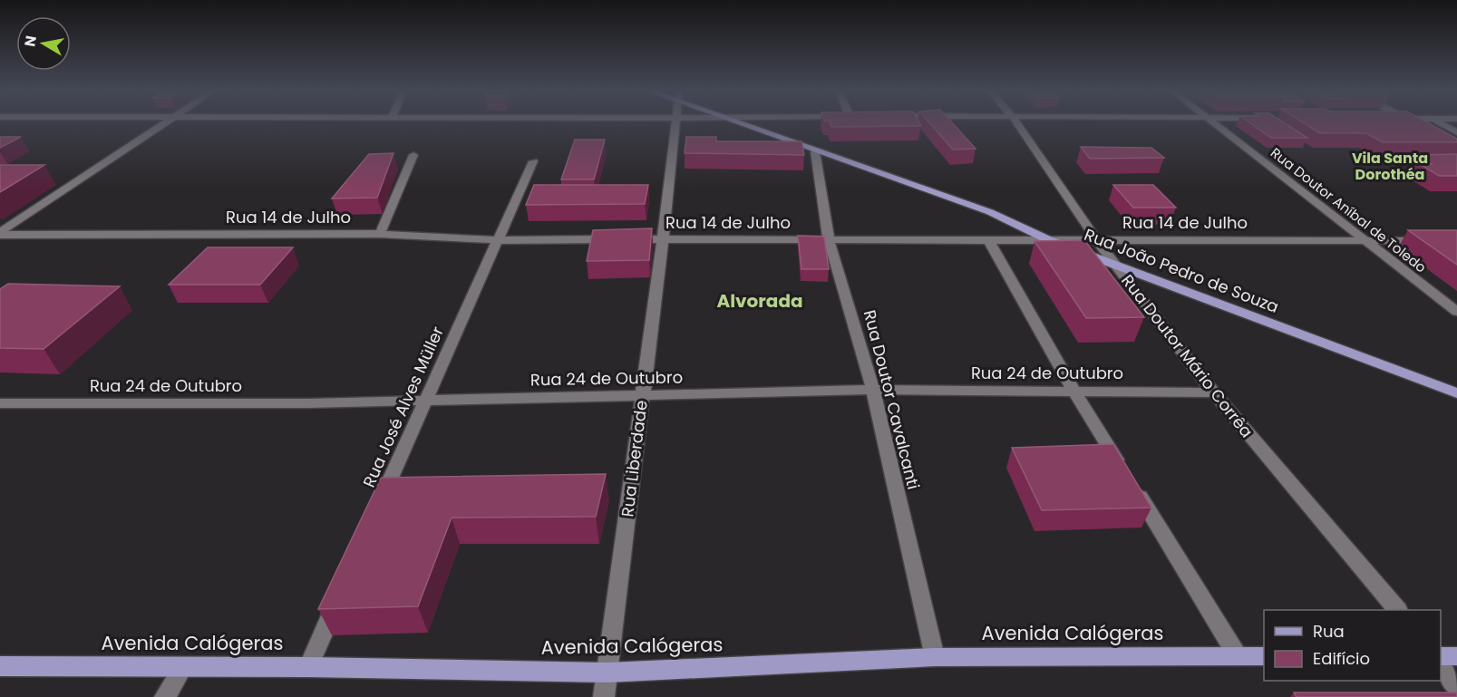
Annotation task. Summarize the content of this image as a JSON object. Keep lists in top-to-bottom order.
{
  "streets": {
    "main road": ["Rua João Pedro de Souza", "Avenida Calógeras"],
    "street": [
      "Rua Doutor Aníbal de Toledo",
      "Rua 14 de Julho",
      "Rua Doutor Mário Corrêa",
      "Rua 24 de Outubro",
      "Rua Doutor Cavalcanti",
      "Rua José Alves Müller",
      "Rua Liberdade"
    ]
  },
  "crossings": [
    ["Rua Doutor Aníbal de Toledo", "Rua 14 de Julho"],
    ["Rua 14 de Julho", "Rua João Pedro de Souza"],
    ["Rua 14 de Julho", "Rua Doutor Mário Corrêa"],
    ["Rua 14 de Julho", "Rua Doutor Cavalcanti"],
    ["Rua 14 de Julho", "Rua José Alves Müller"],
    ["Rua 14 de Julho", "Rua Liberdade"],
    ["Rua João Pedro de Souza", "Rua Doutor Mário Corrêa"],
    ["Rua João Pedro de Souza", "Rua Doutor Cavalcanti"],
    ["Rua Doutor Mário Corrêa", "Rua 24 de Outubro"],
    ["Rua 24 de Outubro", "Rua Doutor Cavalcanti"],
    ["Rua 24 de Outubro", "Rua José Alves Müller"],
    ["Rua 24 de Outubro", "Rua Liberdade"],
    ["Rua Doutor Cavalcanti", "Avenida Calógeras"],
    ["Rua Liberdade", "Avenida Calógeras"]
  ],
  "districts": ["Vila Santa Dorothéa", "Alvorada"],
  "legend": ["Rua", "Edifício"],
  "north": "left"
}
